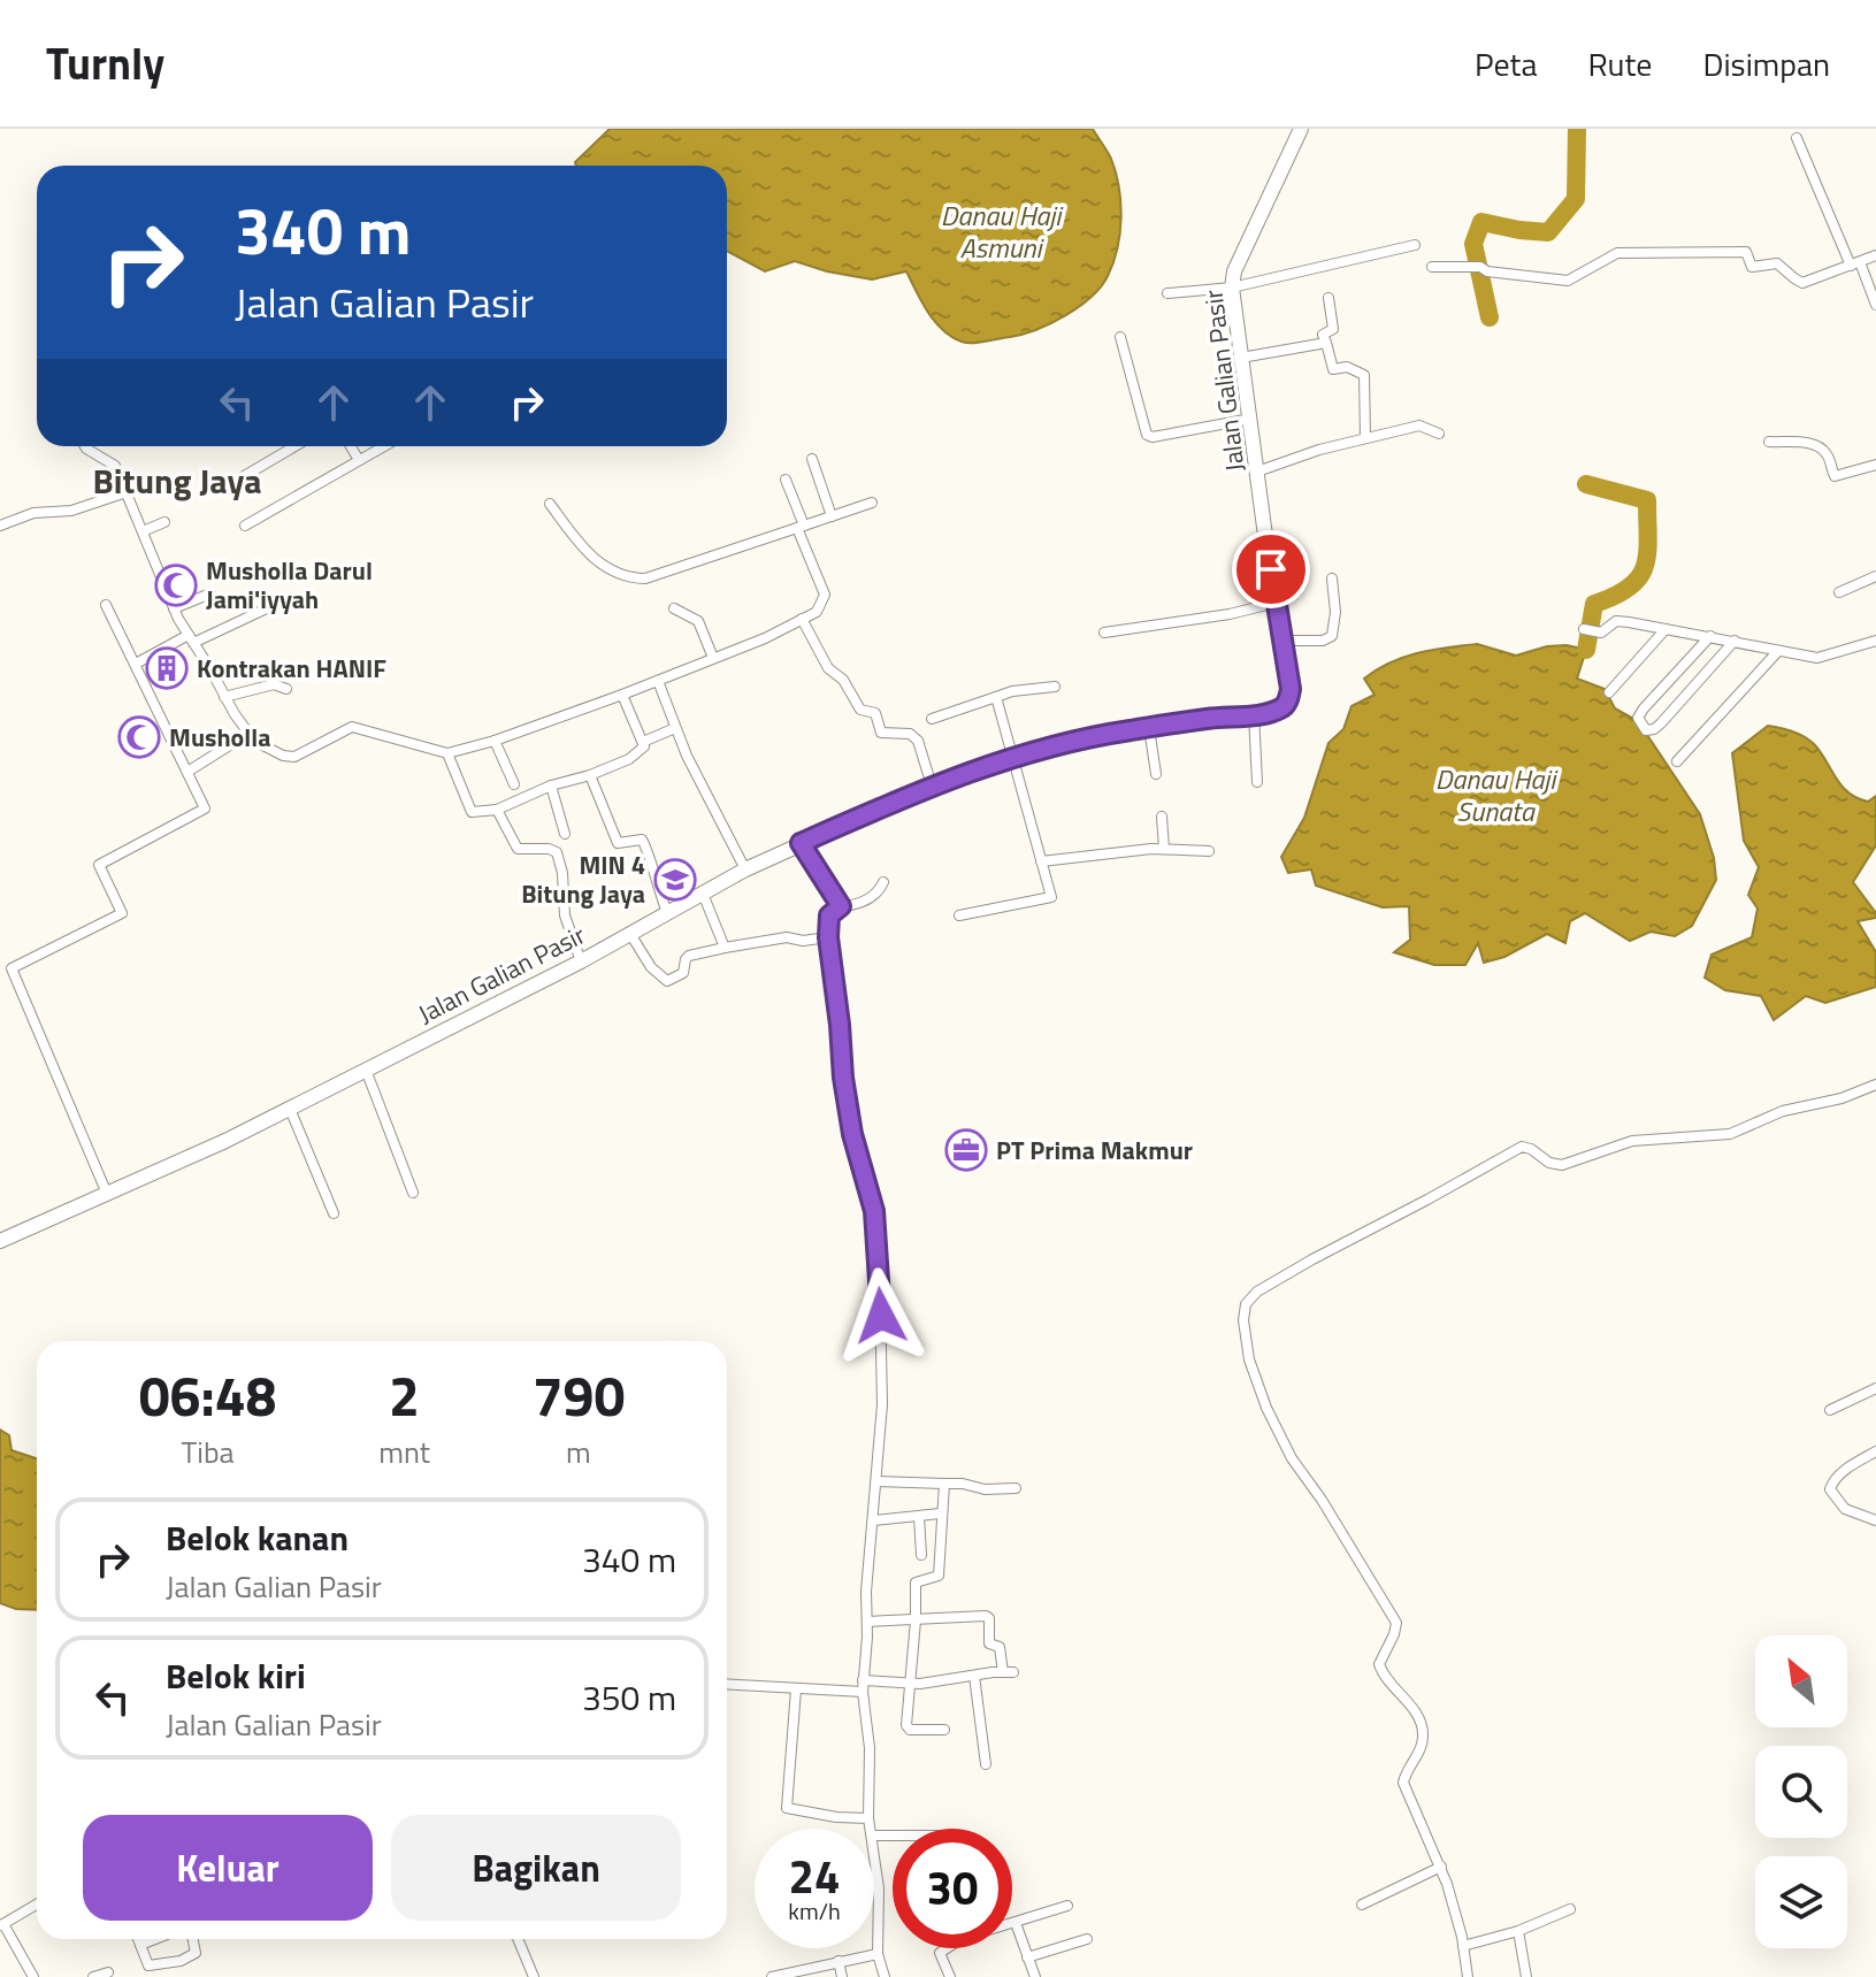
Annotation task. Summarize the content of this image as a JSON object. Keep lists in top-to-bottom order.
{
  "streets": {
    "street": ["Jalan Galian Pasir"]
  },
  "districts": ["Bitung Jaya"],
  "water": ["Danau Haji Asmuni", "Danau Haji Sunata"],
  "places": {
    "mosque": ["Musholla Darul Jami'iyyah", "Musholla"],
    "building": ["Kontrakan HANIF"],
    "school or university": ["MIN 4 Bitung Jaya"],
    "office": ["PT Prima Makmur"]
  },
  "north": "top left",
  "page": {
    "header": "Turnly",
    "nav": ["Peta", "Rute", "Disimpan"],
    "turn": ["340 m", "Jalan Galian Pasir"],
    "eta": [
      "06:48",
      "Tiba",
      "2",
      "mnt",
      "790",
      "m"
    ],
    "list": [
      {
        "name": "Belok kanan",
        "note": "Jalan Galian Pasir",
        "value": "340 m"
      },
      {
        "name": "Belok kiri",
        "note": "Jalan Galian Pasir",
        "value": "350 m"
      }
    ],
    "buttons": ["Keluar", "Bagikan"],
    "speed": "24 km/h",
    "limit": "30"
  }
}
